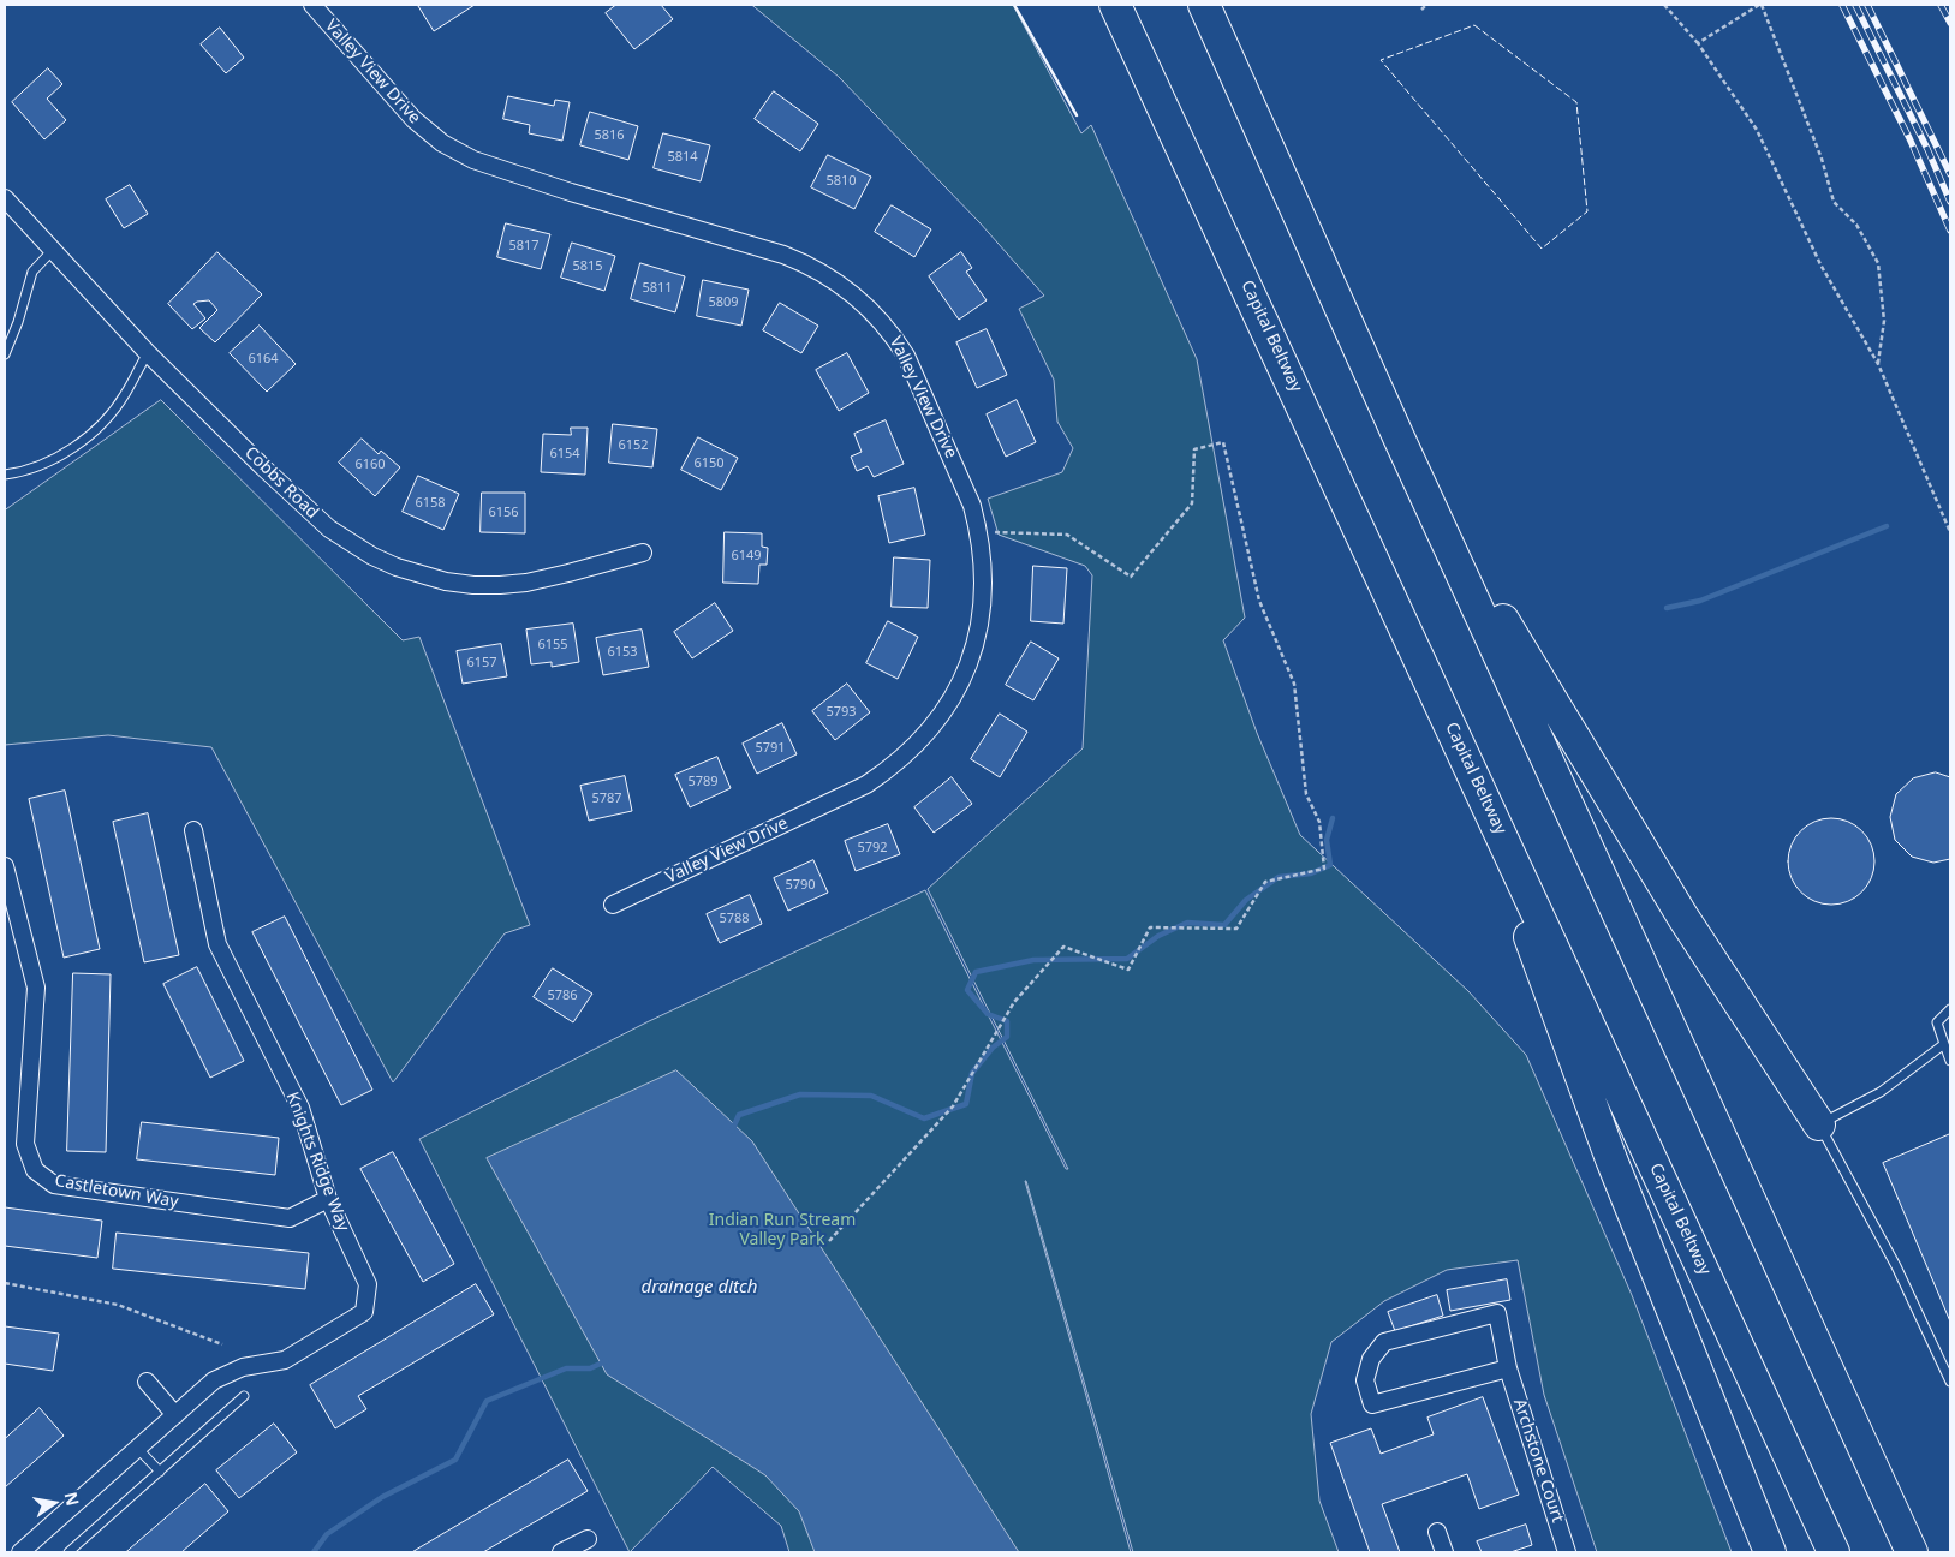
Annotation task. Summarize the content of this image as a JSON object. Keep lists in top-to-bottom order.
{
  "streets": {
    "highway": ["Capital Beltway"],
    "street": [
      "Valley View Drive",
      "Cobbs Road",
      "Knights Ridge Way",
      "Castletown Way",
      "Archstone Court"
    ]
  },
  "crossings": [
    ["Knights Ridge Way", "Castletown Way"]
  ],
  "water": ["drainage ditch"],
  "parks": ["Indian Run Stream Valley Park"],
  "house_numbers": [
    "5816",
    "5814",
    "5810",
    "5817",
    "5815",
    "5811",
    "5809",
    "6164",
    "6152",
    "6154",
    "6150",
    "6160",
    "6158",
    "6156",
    "6149",
    "6155",
    "6153",
    "6157",
    "5793",
    "5791",
    "5789",
    "5787",
    "5792",
    "5790",
    "5788",
    "5786"
  ],
  "north": "right"
}
